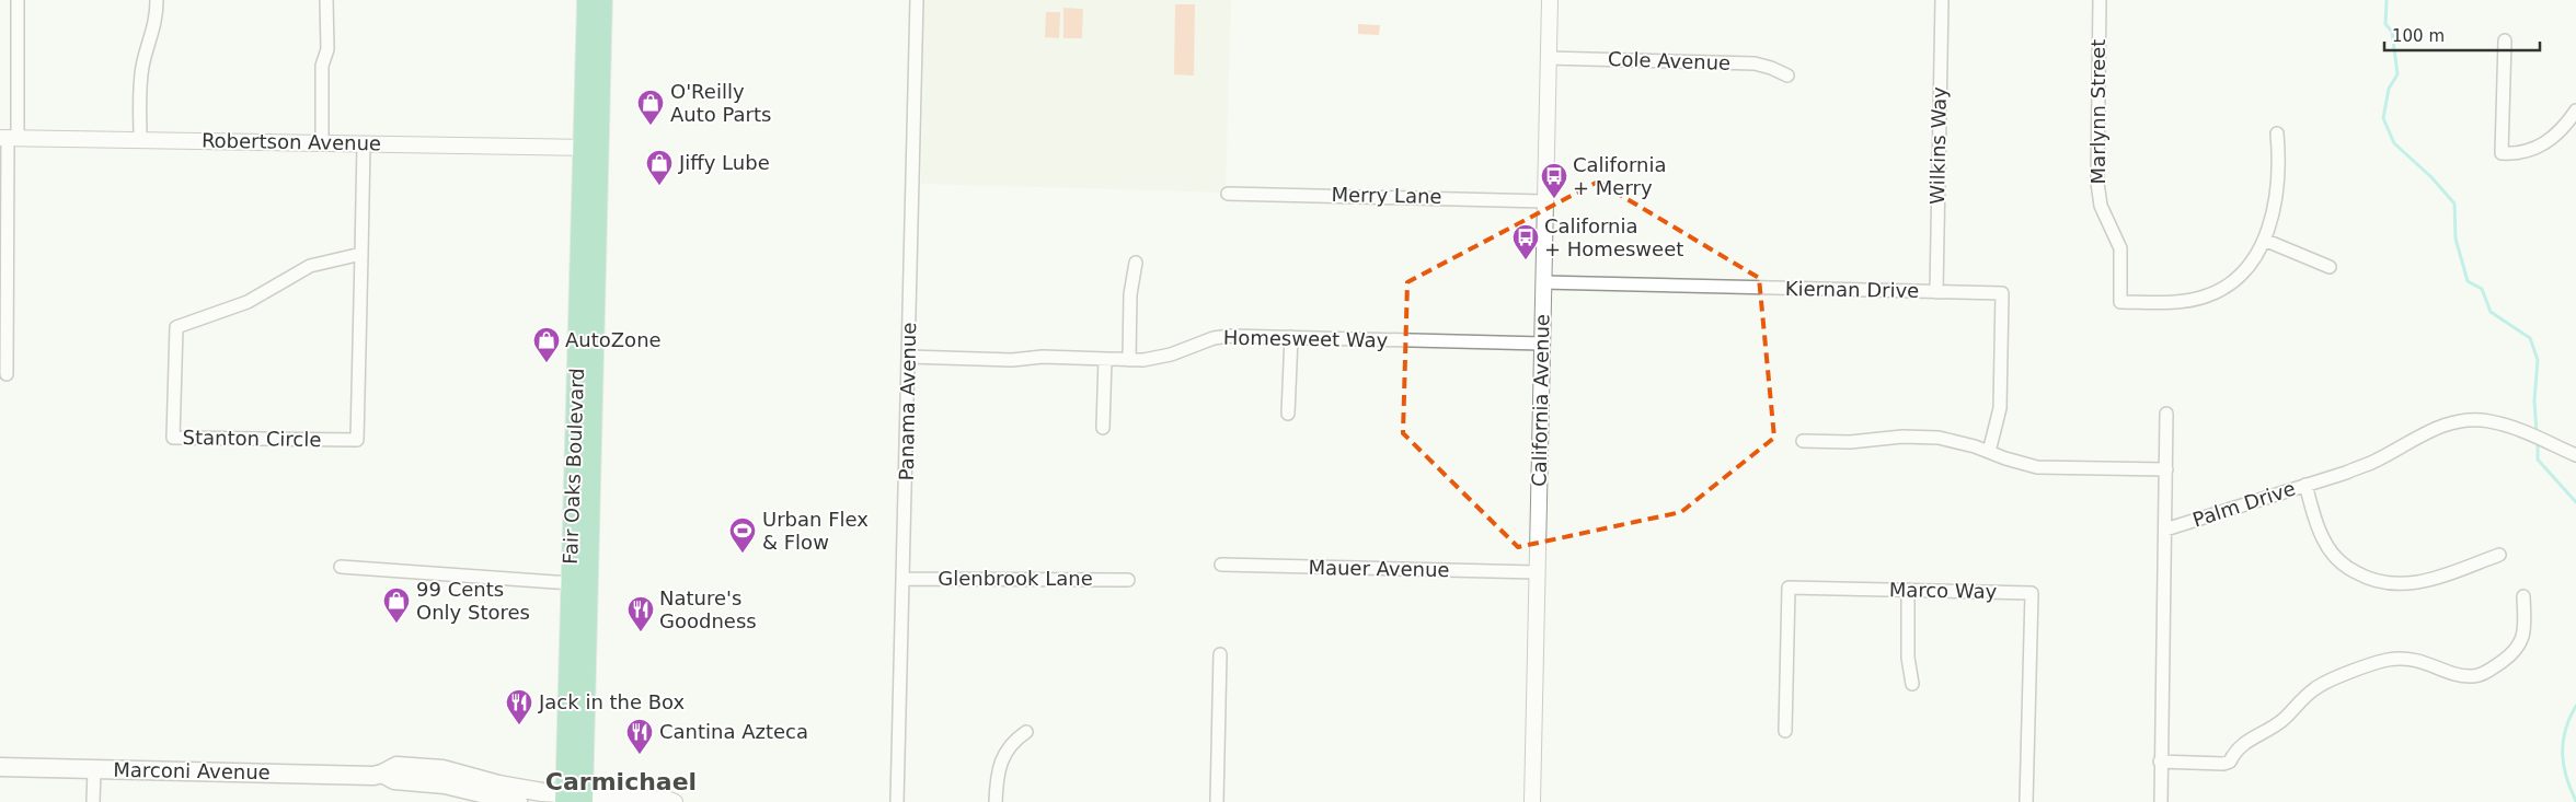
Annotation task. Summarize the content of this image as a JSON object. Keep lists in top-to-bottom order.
{
  "streets": {
    "main road": ["Fair Oaks Boulevard", "Marconi Avenue"],
    "street": [
      "Cole Avenue",
      "Marlynn Street",
      "Robertson Avenue",
      "Wilkins Way",
      "Merry Lane",
      "Kiernan Drive",
      "Homesweet Way",
      "California Avenue",
      "Panama Avenue",
      "Stanton Circle",
      "Palm Drive",
      "Mauer Avenue",
      "Glenbrook Lane",
      "Marco Way"
    ]
  },
  "crossings": [
    ["Cole Avenue", "California Avenue"],
    ["Robertson Avenue", "Stanton Circle"],
    ["Robertson Avenue", "Fair Oaks Boulevard"],
    ["Wilkins Way", "Kiernan Drive"],
    ["Merry Lane", "California Avenue"],
    ["Kiernan Drive", "California Avenue"],
    ["Homesweet Way", "California Avenue"],
    ["Homesweet Way", "Panama Avenue"],
    ["California Avenue", "Mauer Avenue"],
    ["Panama Avenue", "Glenbrook Lane"],
    ["Fair Oaks Boulevard", "Marconi Avenue"]
  ],
  "districts": ["Carmichael"],
  "places": {
    "shop": [
      "O'Reilly Auto Parts",
      "Jiffy Lube",
      "AutoZone",
      "99 Cents Only Stores"
    ],
    "bus stop": ["California + Merry", "California + Homesweet"],
    "sports": ["Urban Flex & Flow"],
    "restaurant": ["Nature's Goodness", "Jack in the Box", "Cantina Azteca"]
  },
  "scale_bar": "100 m"
}
